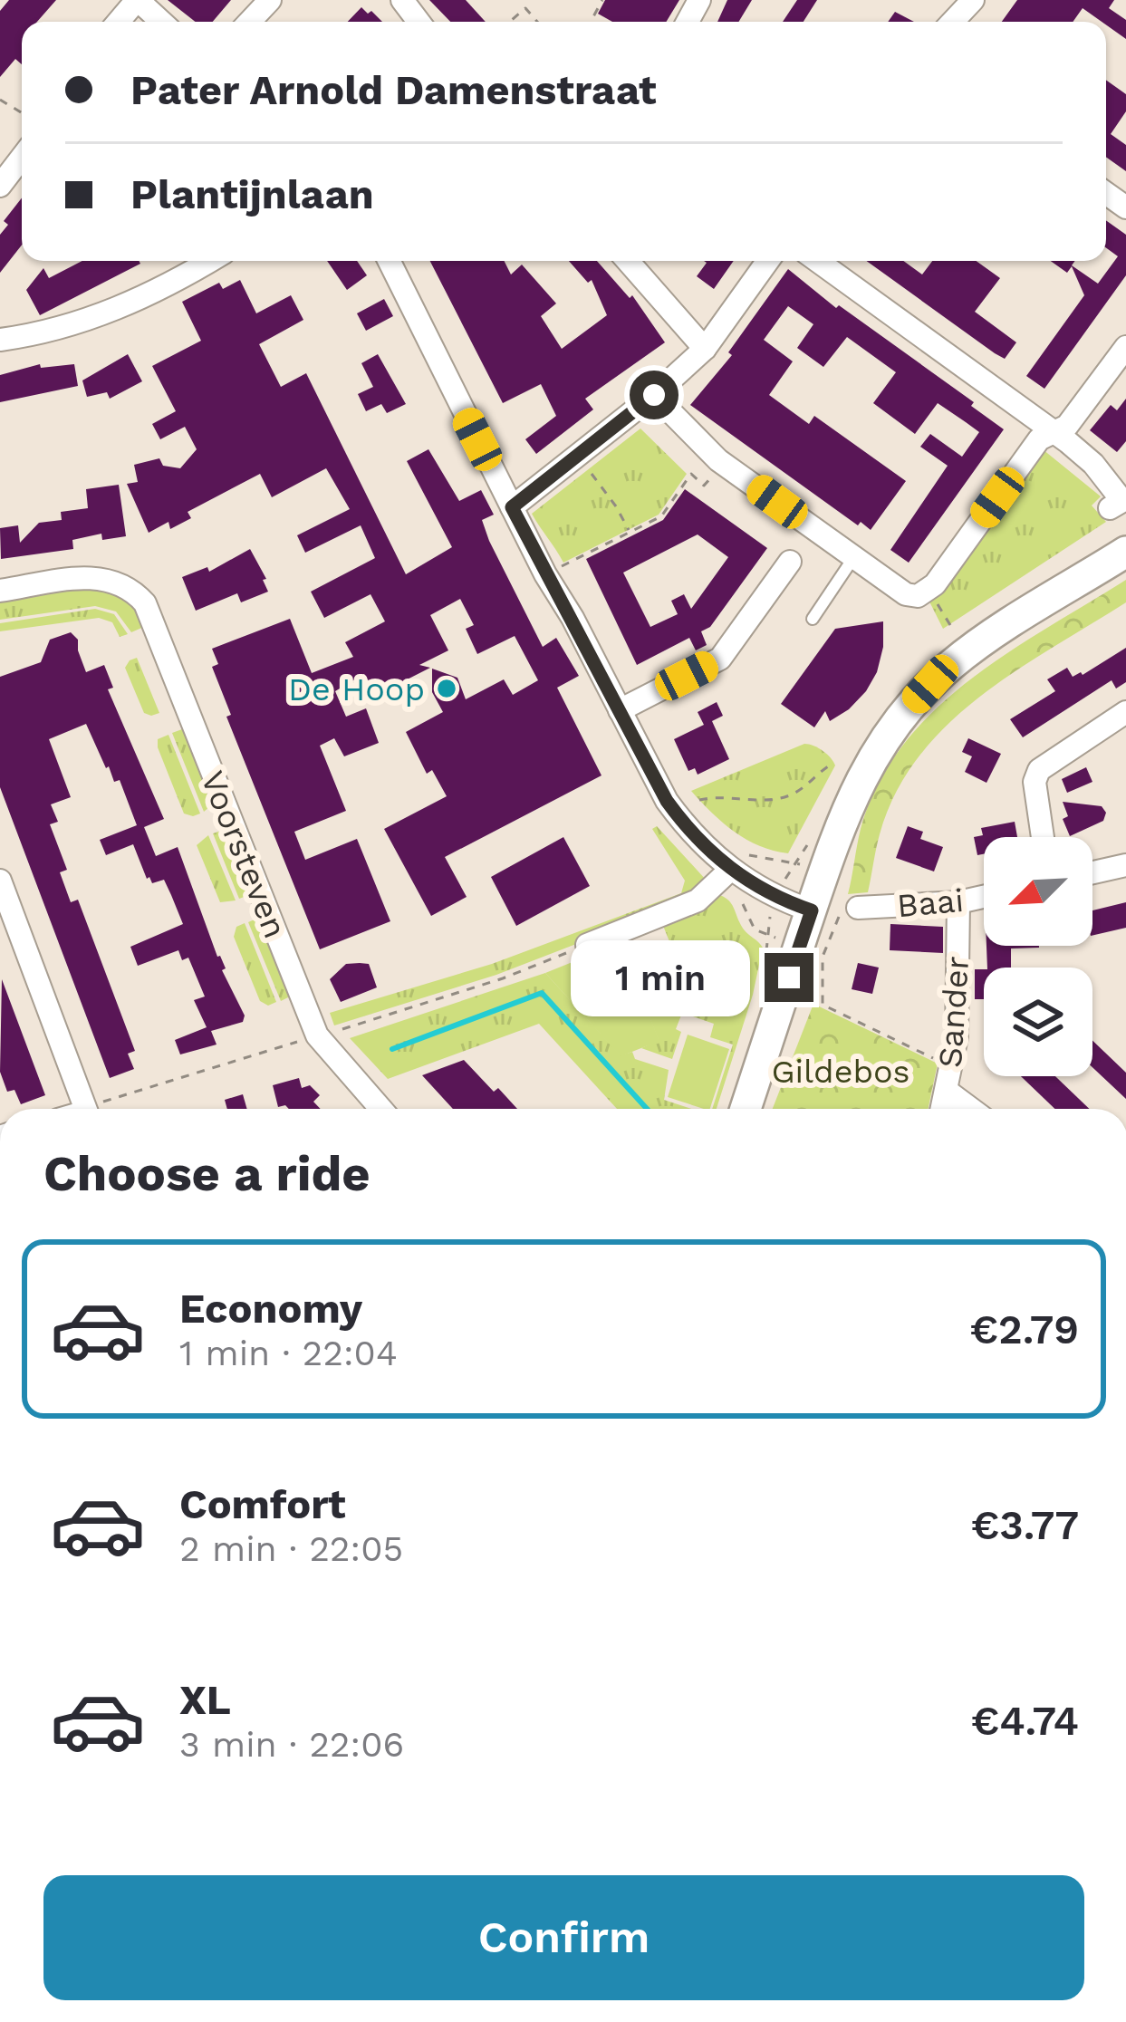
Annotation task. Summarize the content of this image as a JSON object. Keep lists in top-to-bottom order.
{
  "streets": {
    "street": ["Voorsteven", "Baai", "Sander"]
  },
  "crossings": [
    ["Baai", "Sander"]
  ],
  "parks": ["Gildebos"],
  "places": ["De Hoop"],
  "north": "bottom left",
  "page": {
    "banner": ["Pater Arnold Damenstraat", "Plantijnlaan"],
    "bubble": "1 min",
    "heading": "Choose a ride",
    "list": [
      {
        "name": "Economy",
        "note": "1 min · 22:04",
        "value": "€2.79"
      },
      {
        "name": "Comfort",
        "note": "2 min · 22:05",
        "value": "€3.77"
      },
      {
        "name": "XL",
        "note": "3 min · 22:06",
        "value": "€4.74"
      }
    ],
    "buttons": "Confirm"
  }
}
